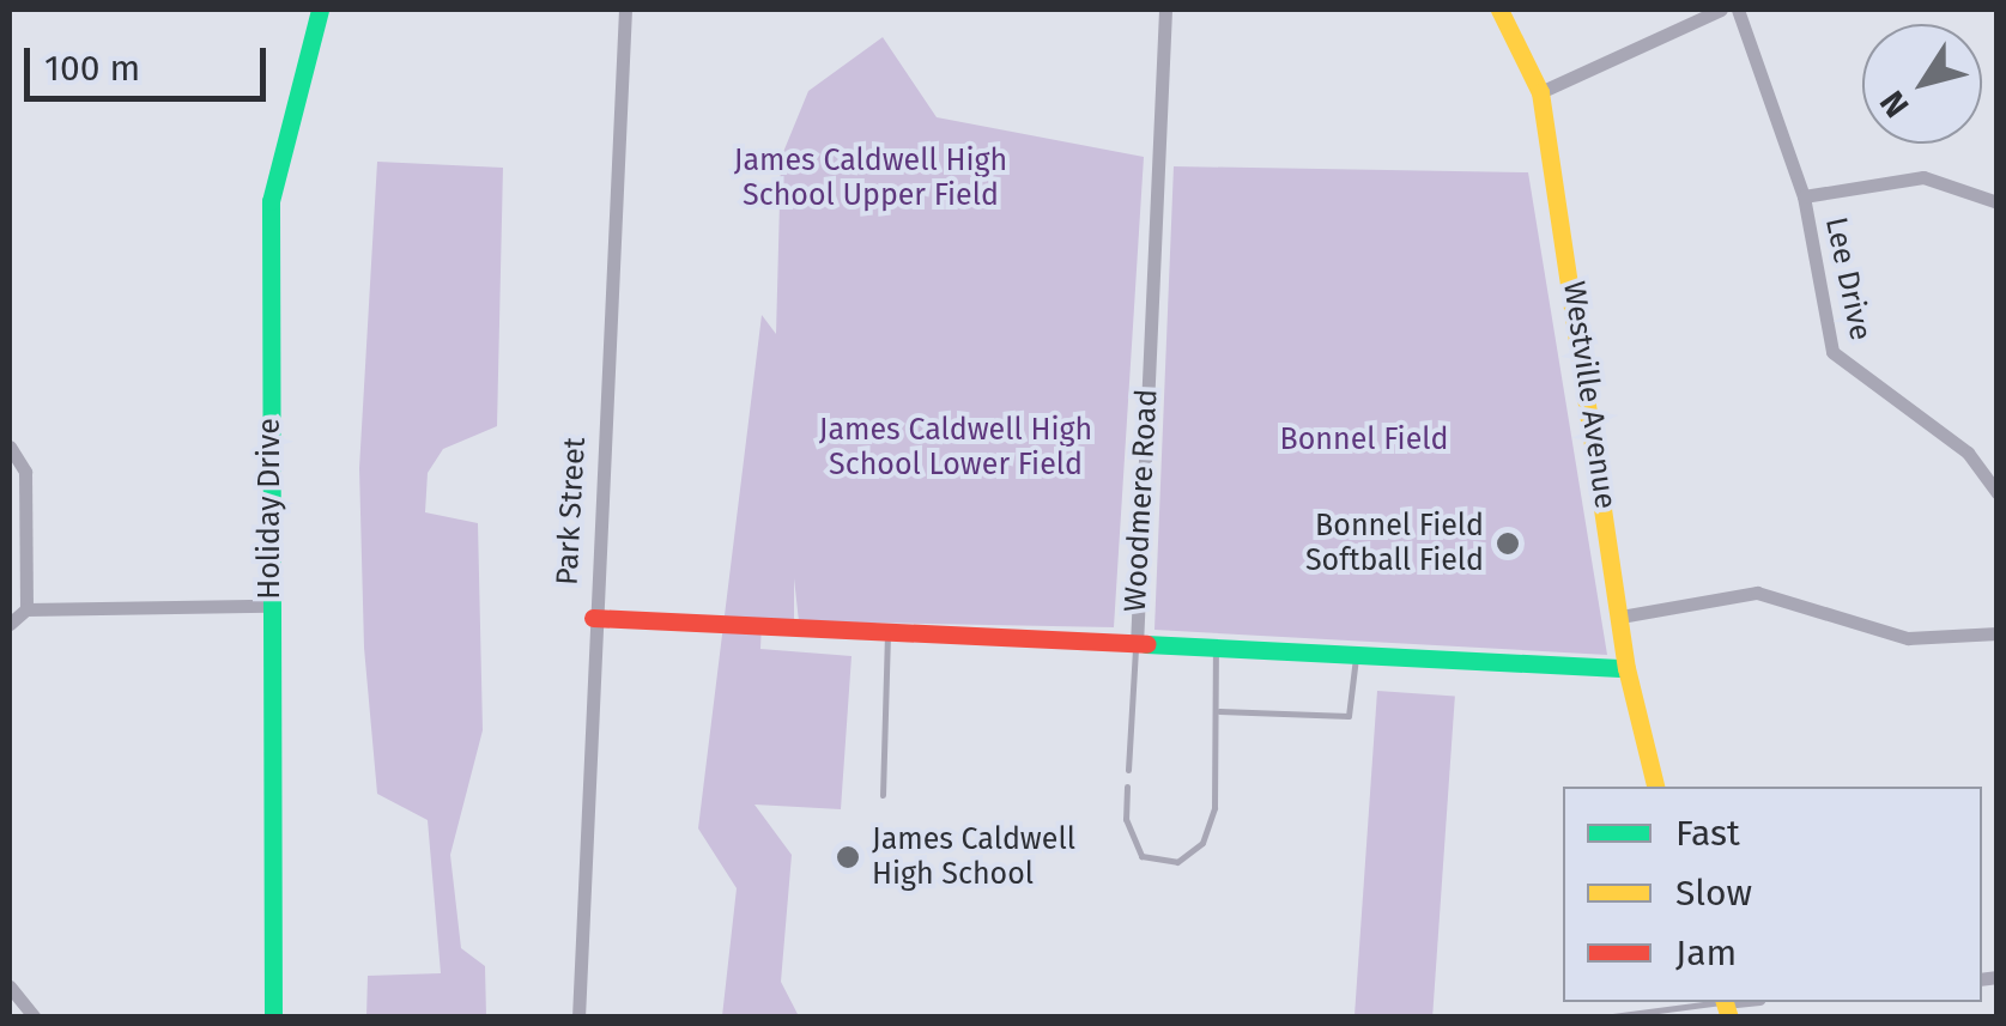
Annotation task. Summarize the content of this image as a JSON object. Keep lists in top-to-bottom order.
{
  "streets": {
    "street": [
      "Lee Drive",
      "Westville Avenue",
      "Woodmere Road",
      "Holiday Drive",
      "Park Street"
    ]
  },
  "crossings": [
    ["Westville Avenue", "Woodmere Road"]
  ],
  "parks": ["James Caldwell High School Upper Field", "James Caldwell High School Lower Field", "Bonnel Field"],
  "places": ["Bonnel Field Softball Field", "James Caldwell High School"],
  "legend": ["Fast", "Slow", "Jam"],
  "scale_bar": "100 m",
  "north": "bottom left"
}
